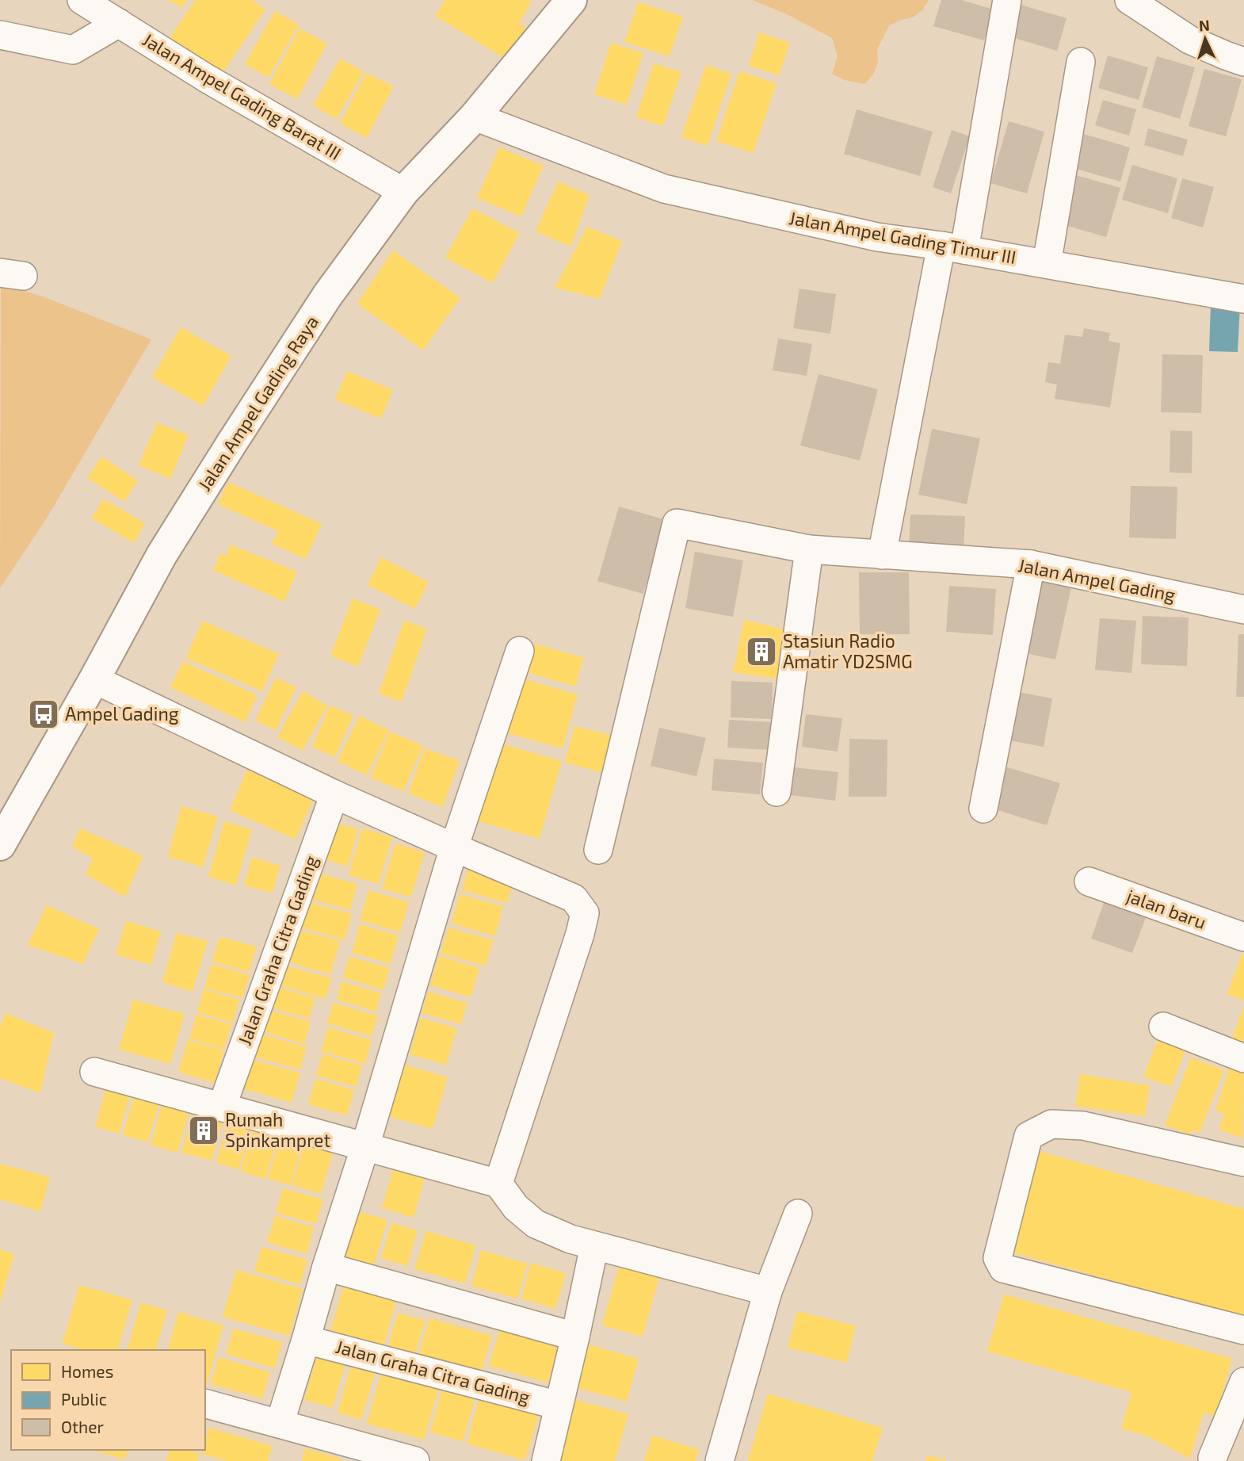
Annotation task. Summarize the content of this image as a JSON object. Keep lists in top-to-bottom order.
{
  "streets": {
    "main road": ["Jalan Ampel Gading Raya"],
    "street": [
      "Jalan Ampel Gading Barat III",
      "Jalan Ampel Gading Timur III",
      "Jalan Ampel Gading",
      "jalan baru",
      "Jalan Graha Citra Gading"
    ]
  },
  "crossings": [
    ["Jalan Ampel Gading Barat III", "Jalan Ampel Gading Raya"],
    ["Jalan Ampel Gading Timur III", "Jalan Ampel Gading Raya"]
  ],
  "places": {
    "building": ["Stasiun Radio Amatir YD2SMG", "Rumah Spinkampret"],
    "bus stop": ["Ampel Gading"]
  },
  "legend": ["Homes", "Public", "Other"],
  "north": "top"
}
